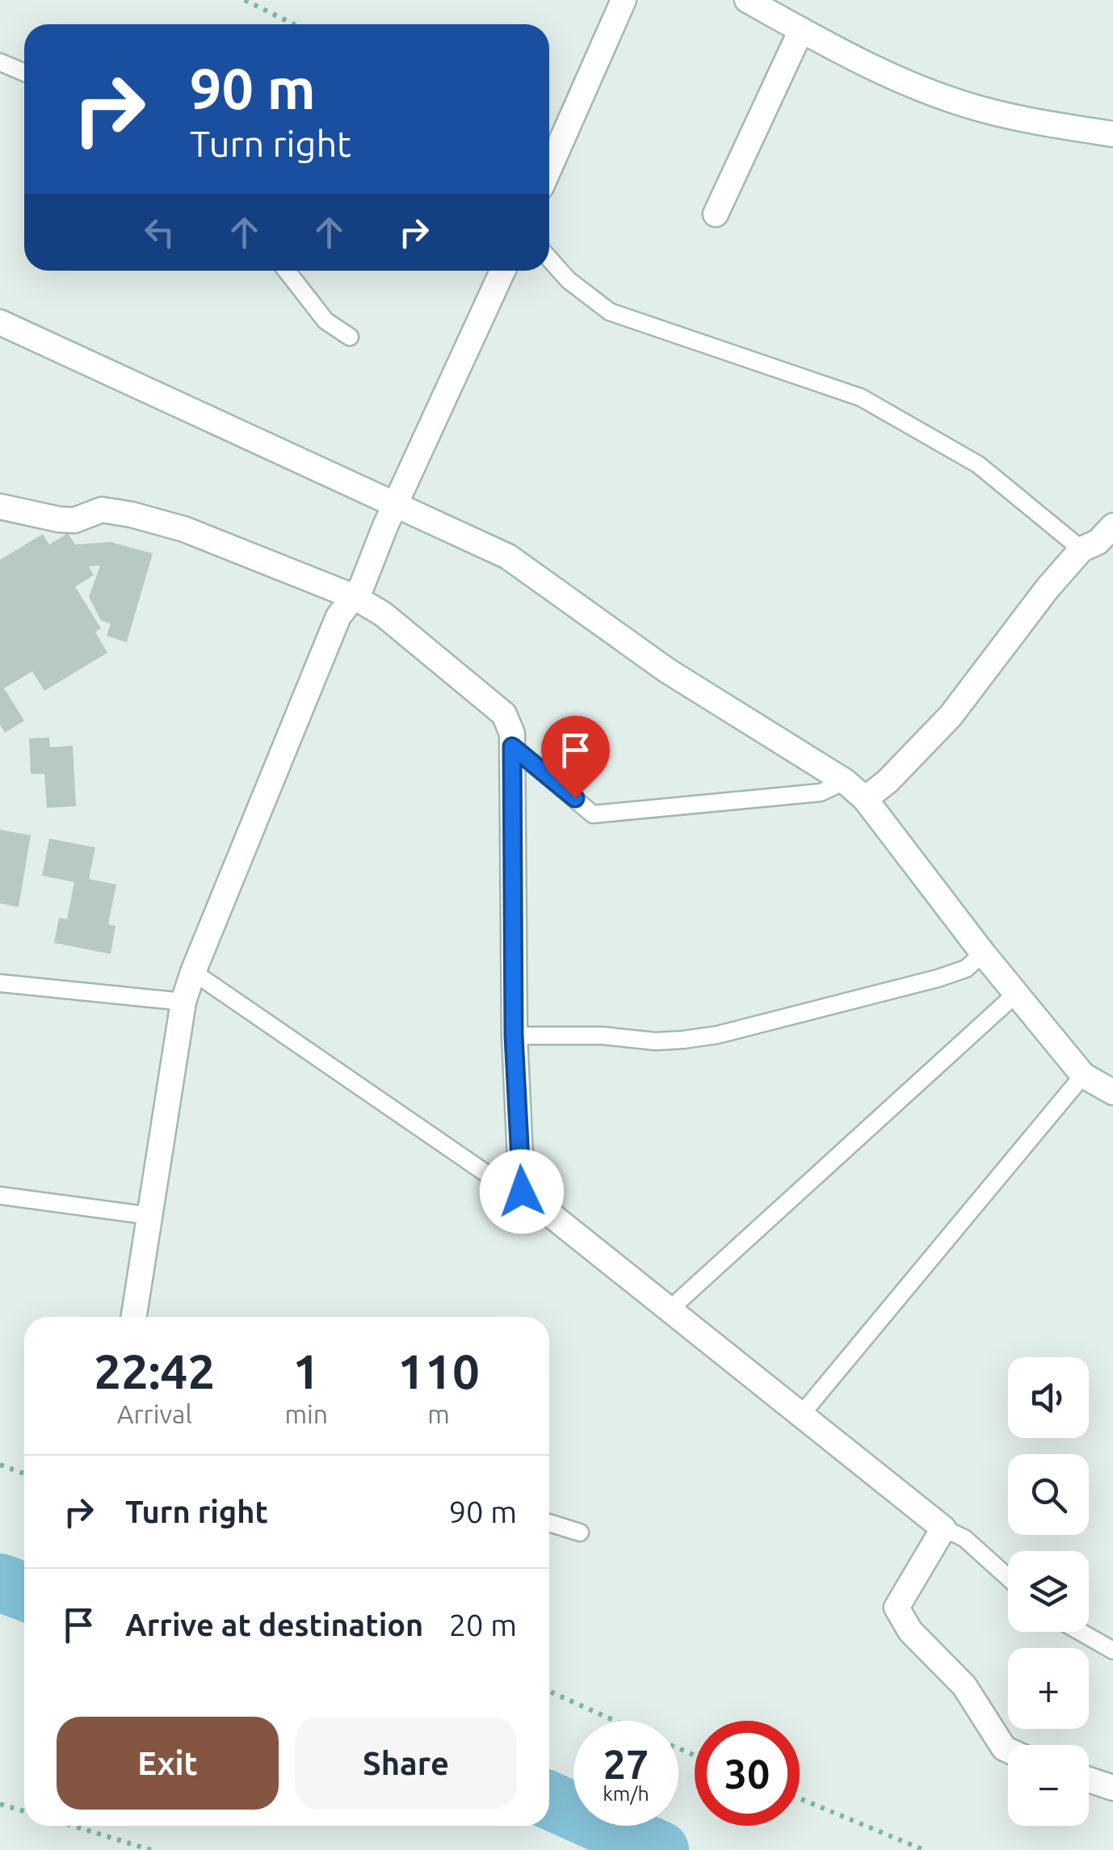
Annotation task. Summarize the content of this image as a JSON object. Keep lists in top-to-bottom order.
{
  "page": {
    "turn": ["90 m", "Turn right"],
    "eta": [
      "22:42",
      "Arrival",
      "1",
      "min",
      "110",
      "m"
    ],
    "map_buttons": ["+", "−"],
    "list": [
      {
        "name": "Turn right",
        "value": "90 m"
      },
      {
        "name": "Arrive at destination",
        "value": "20 m"
      }
    ],
    "buttons": ["Exit", "Share"],
    "speed": "27 km/h",
    "limit": "30"
  }
}
